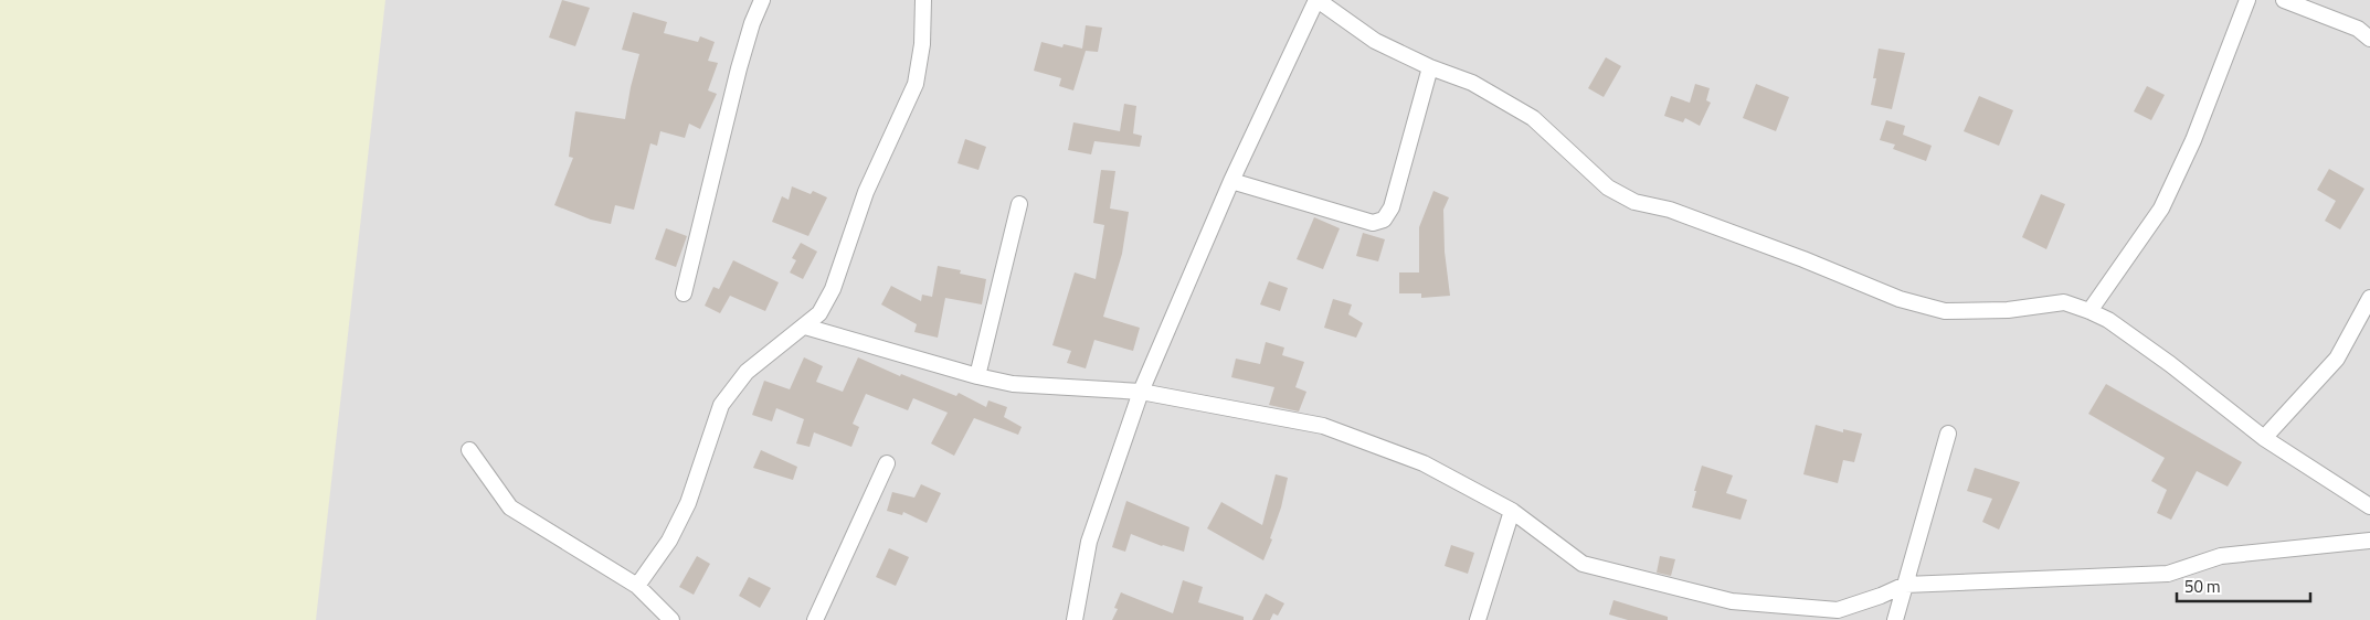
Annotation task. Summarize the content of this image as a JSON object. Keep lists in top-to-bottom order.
{
  "scale_bar": "50 m"
}
